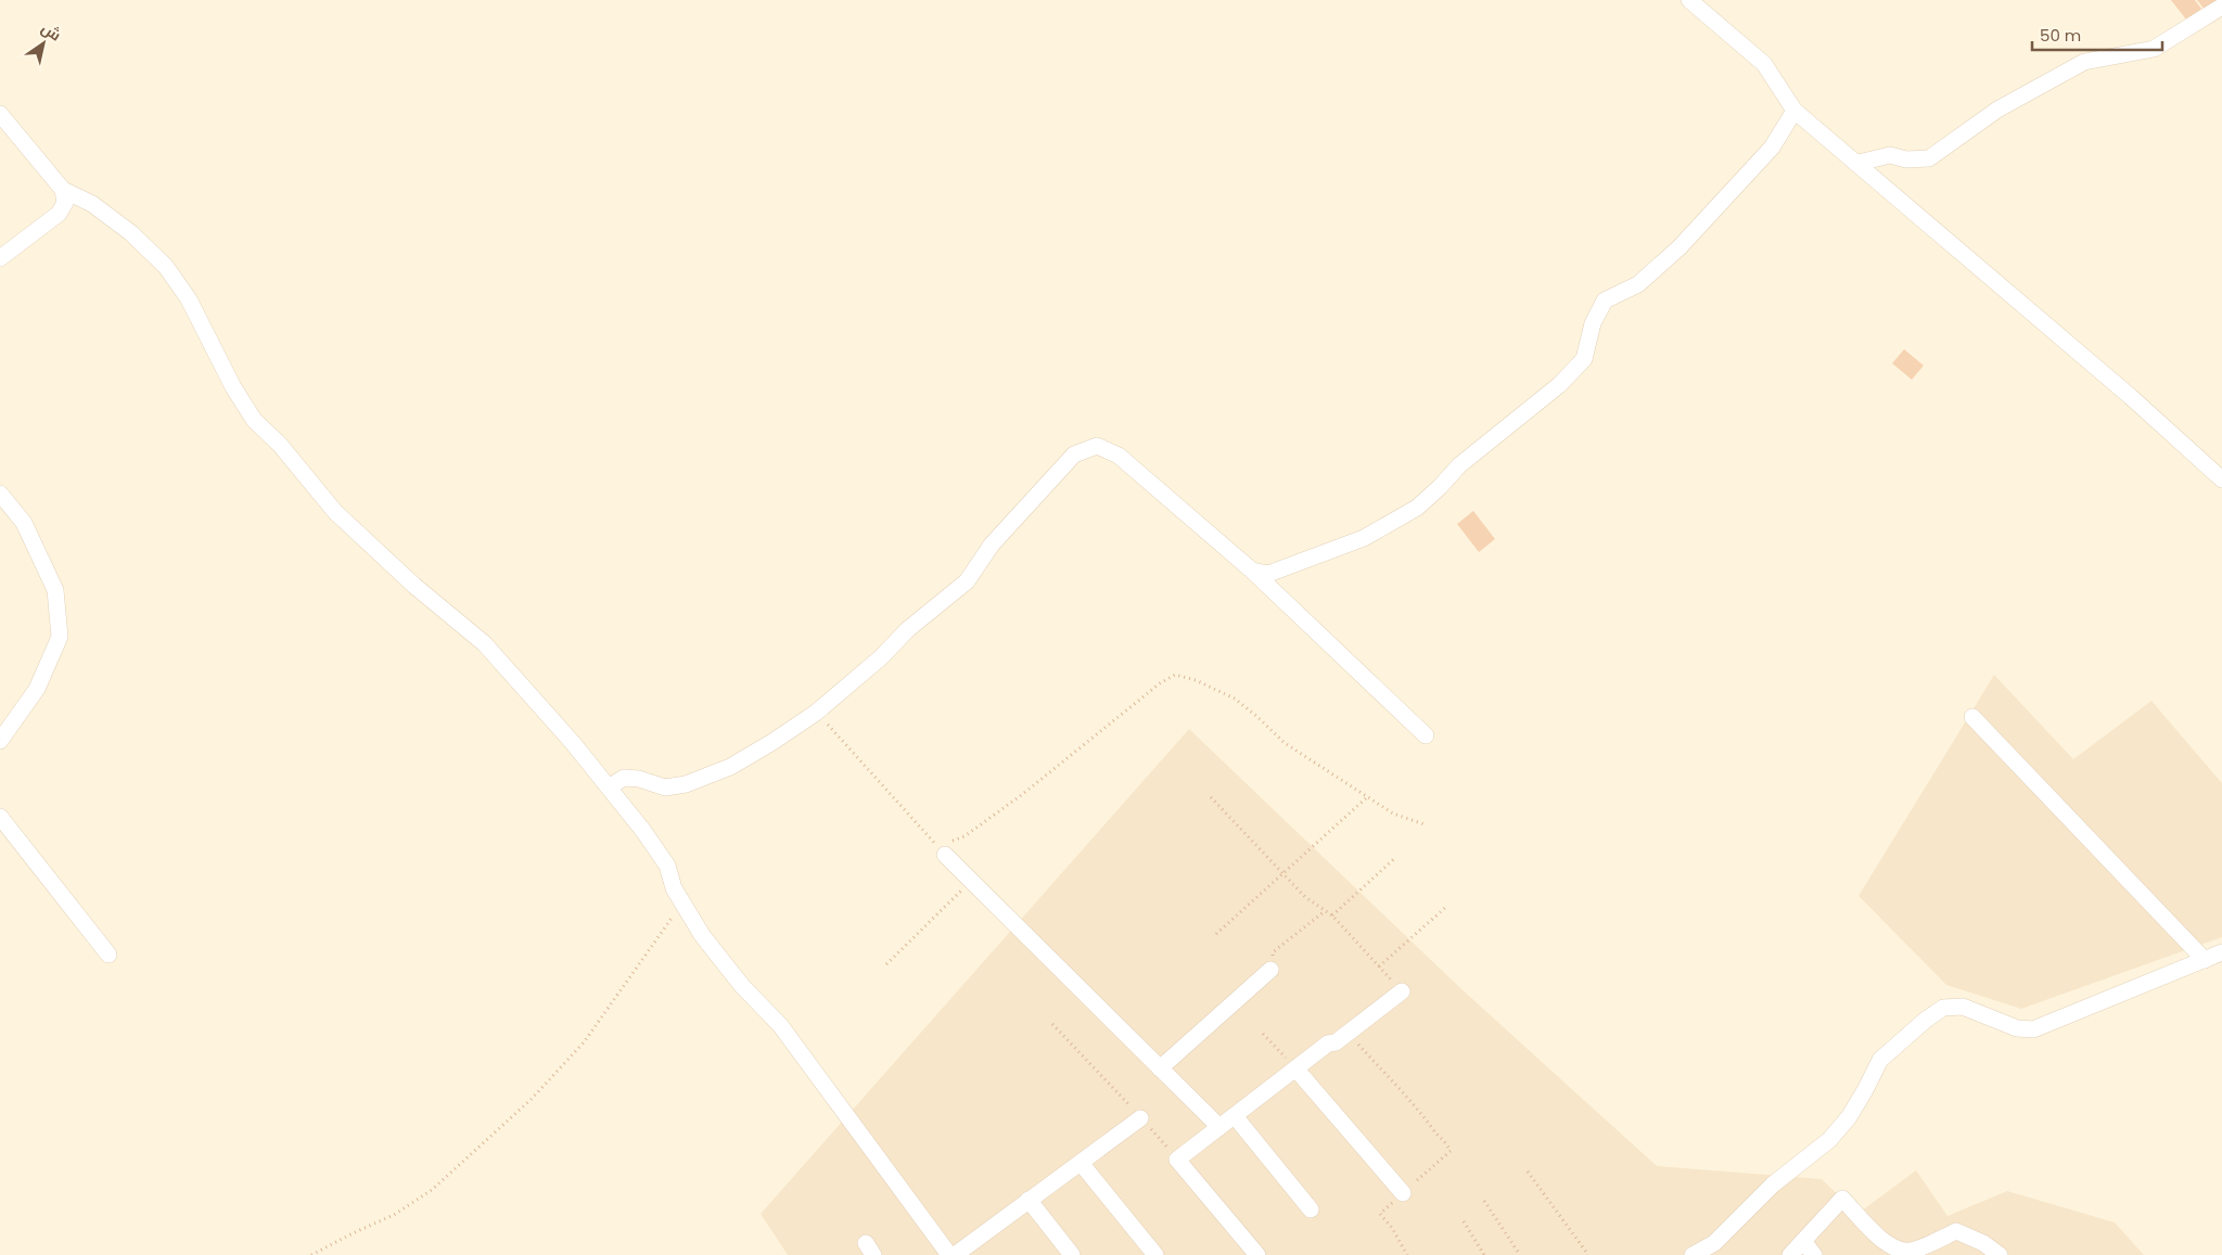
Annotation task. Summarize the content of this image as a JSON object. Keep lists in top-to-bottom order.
{
  "scale_bar": "50 m",
  "north": "top right"
}
